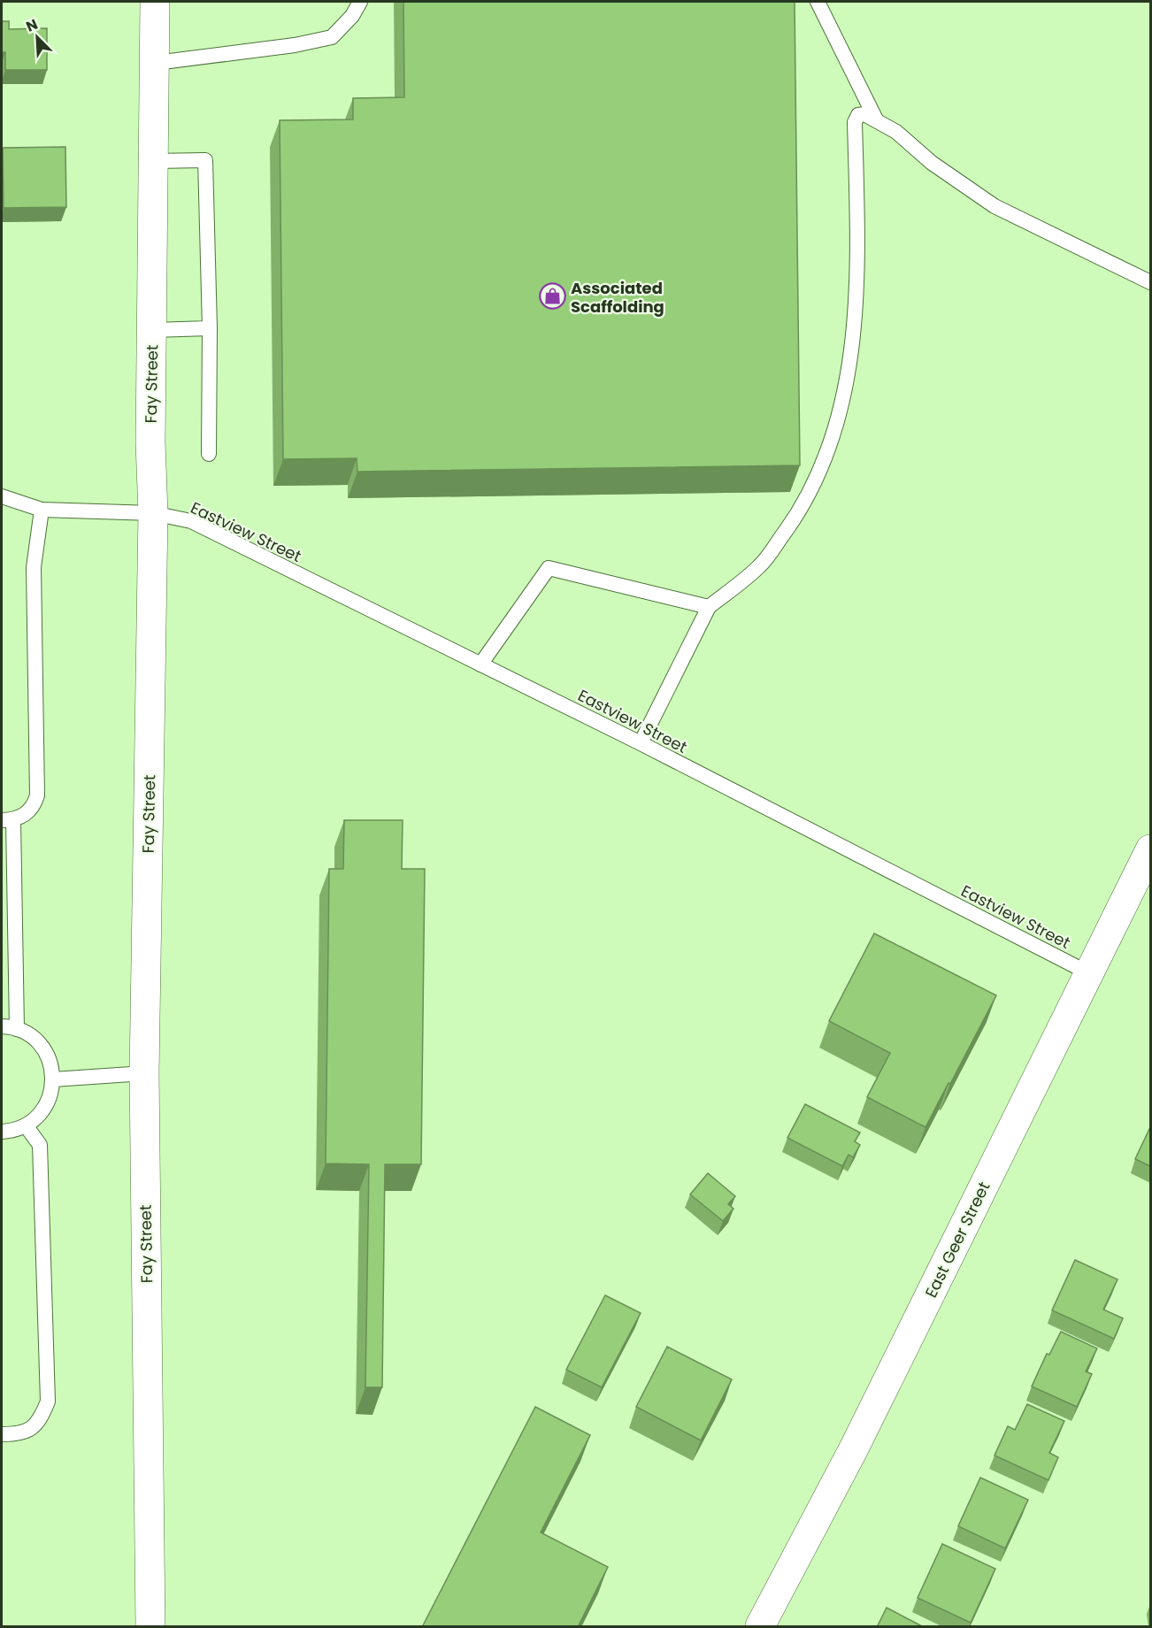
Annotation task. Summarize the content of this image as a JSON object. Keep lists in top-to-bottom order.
{
  "streets": {
    "street": ["Fay Street", "East Geer Street"],
    "lane": ["Eastview Street"]
  },
  "crossings": [
    ["Fay Street", "Eastview Street"],
    ["Eastview Street", "East Geer Street"]
  ],
  "places": {
    "shop": ["Associated Scaffolding"]
  },
  "north": "top left"
}
